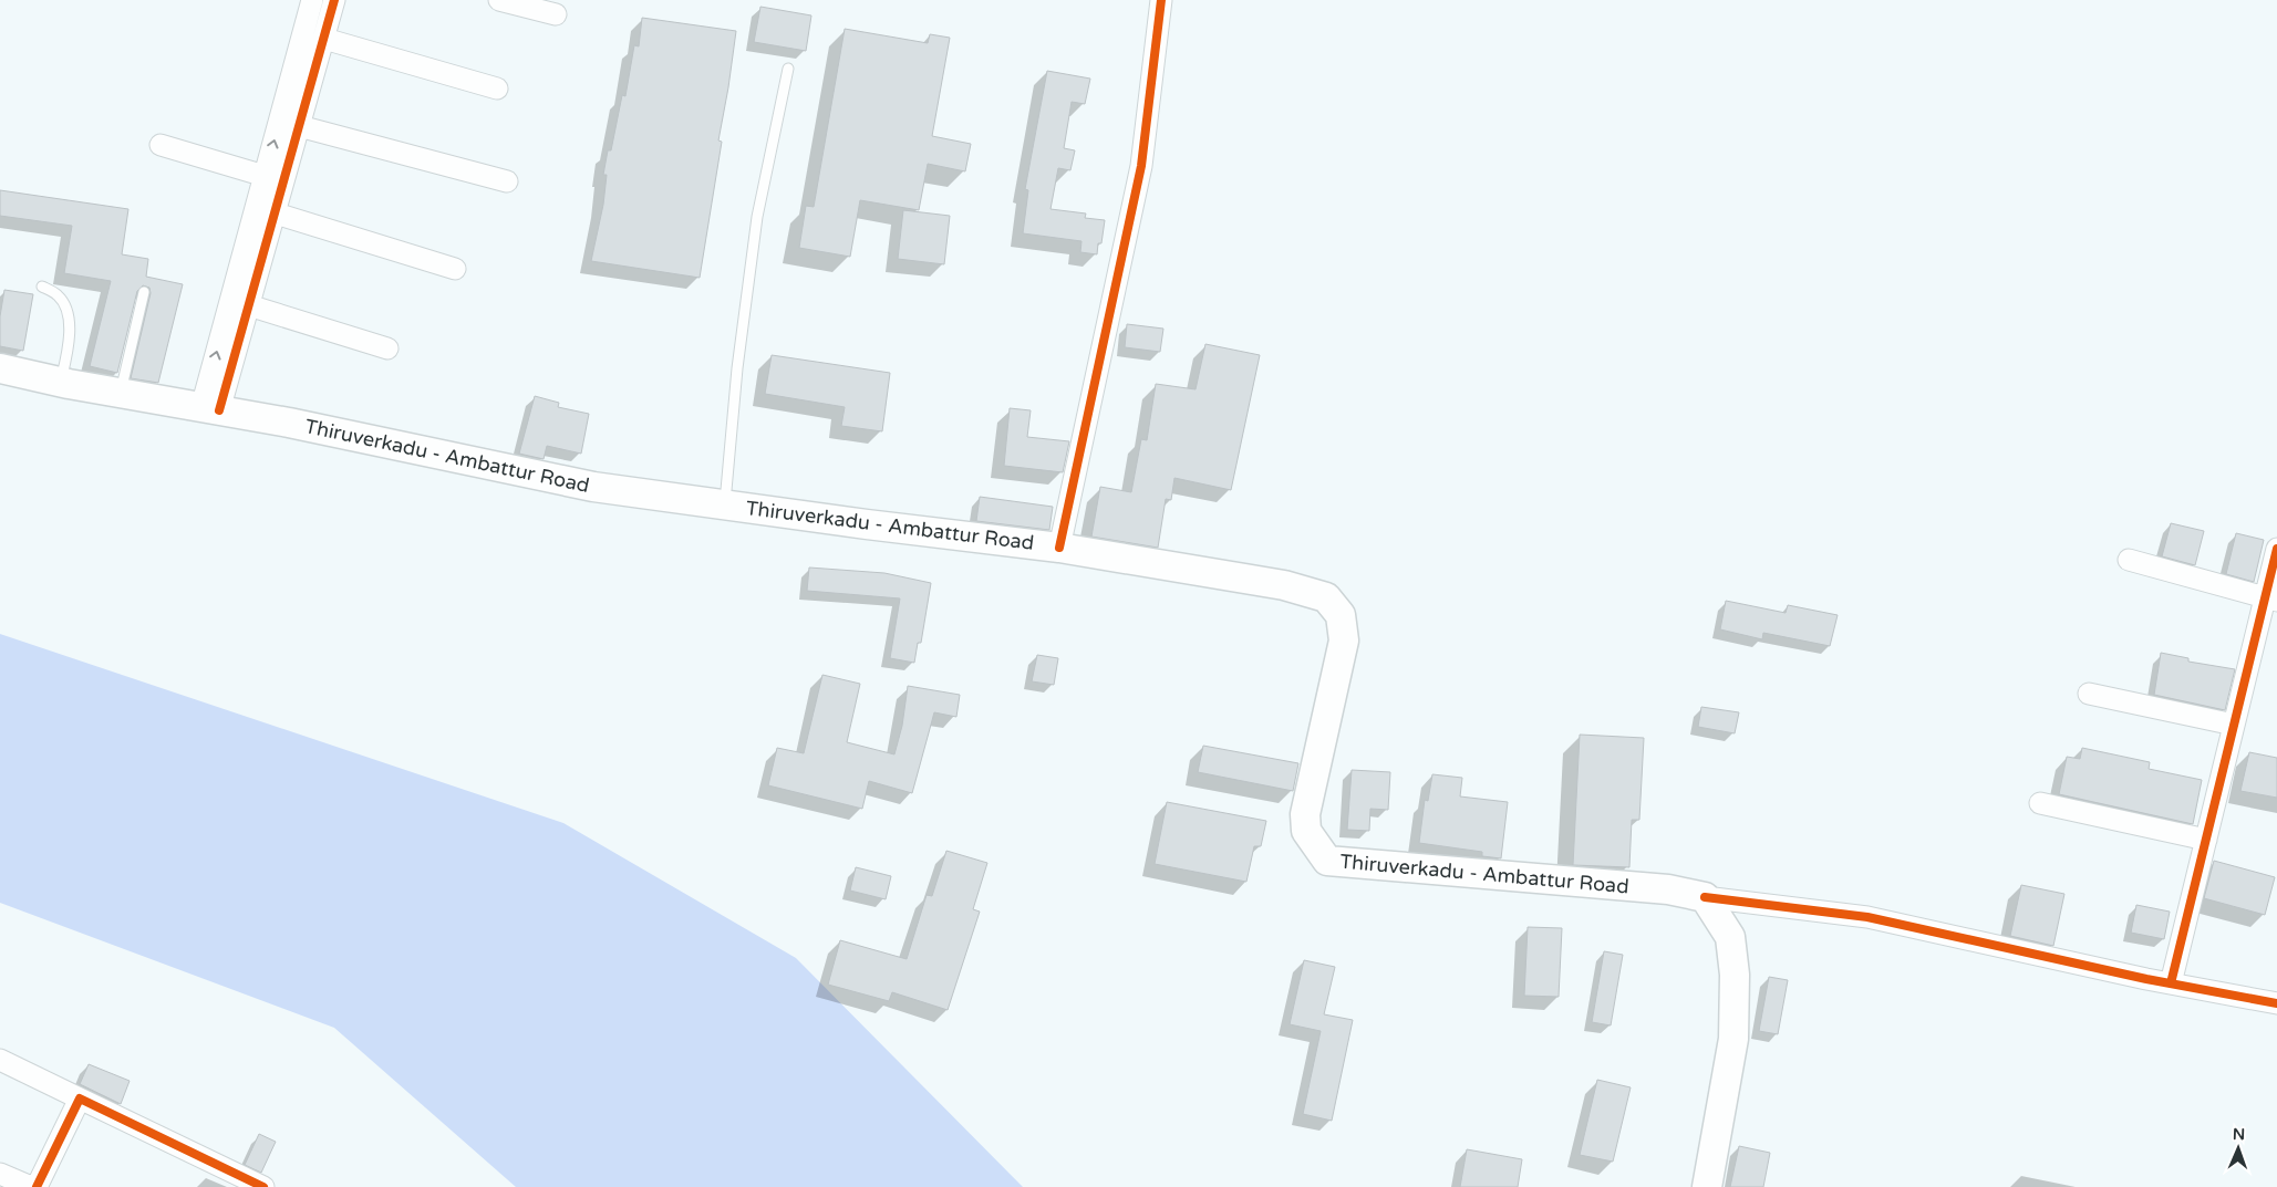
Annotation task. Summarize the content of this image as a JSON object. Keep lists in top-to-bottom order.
{
  "streets": {
    "main road": ["Thiruverkadu - Ambattur Road"]
  },
  "north": "top"
}
